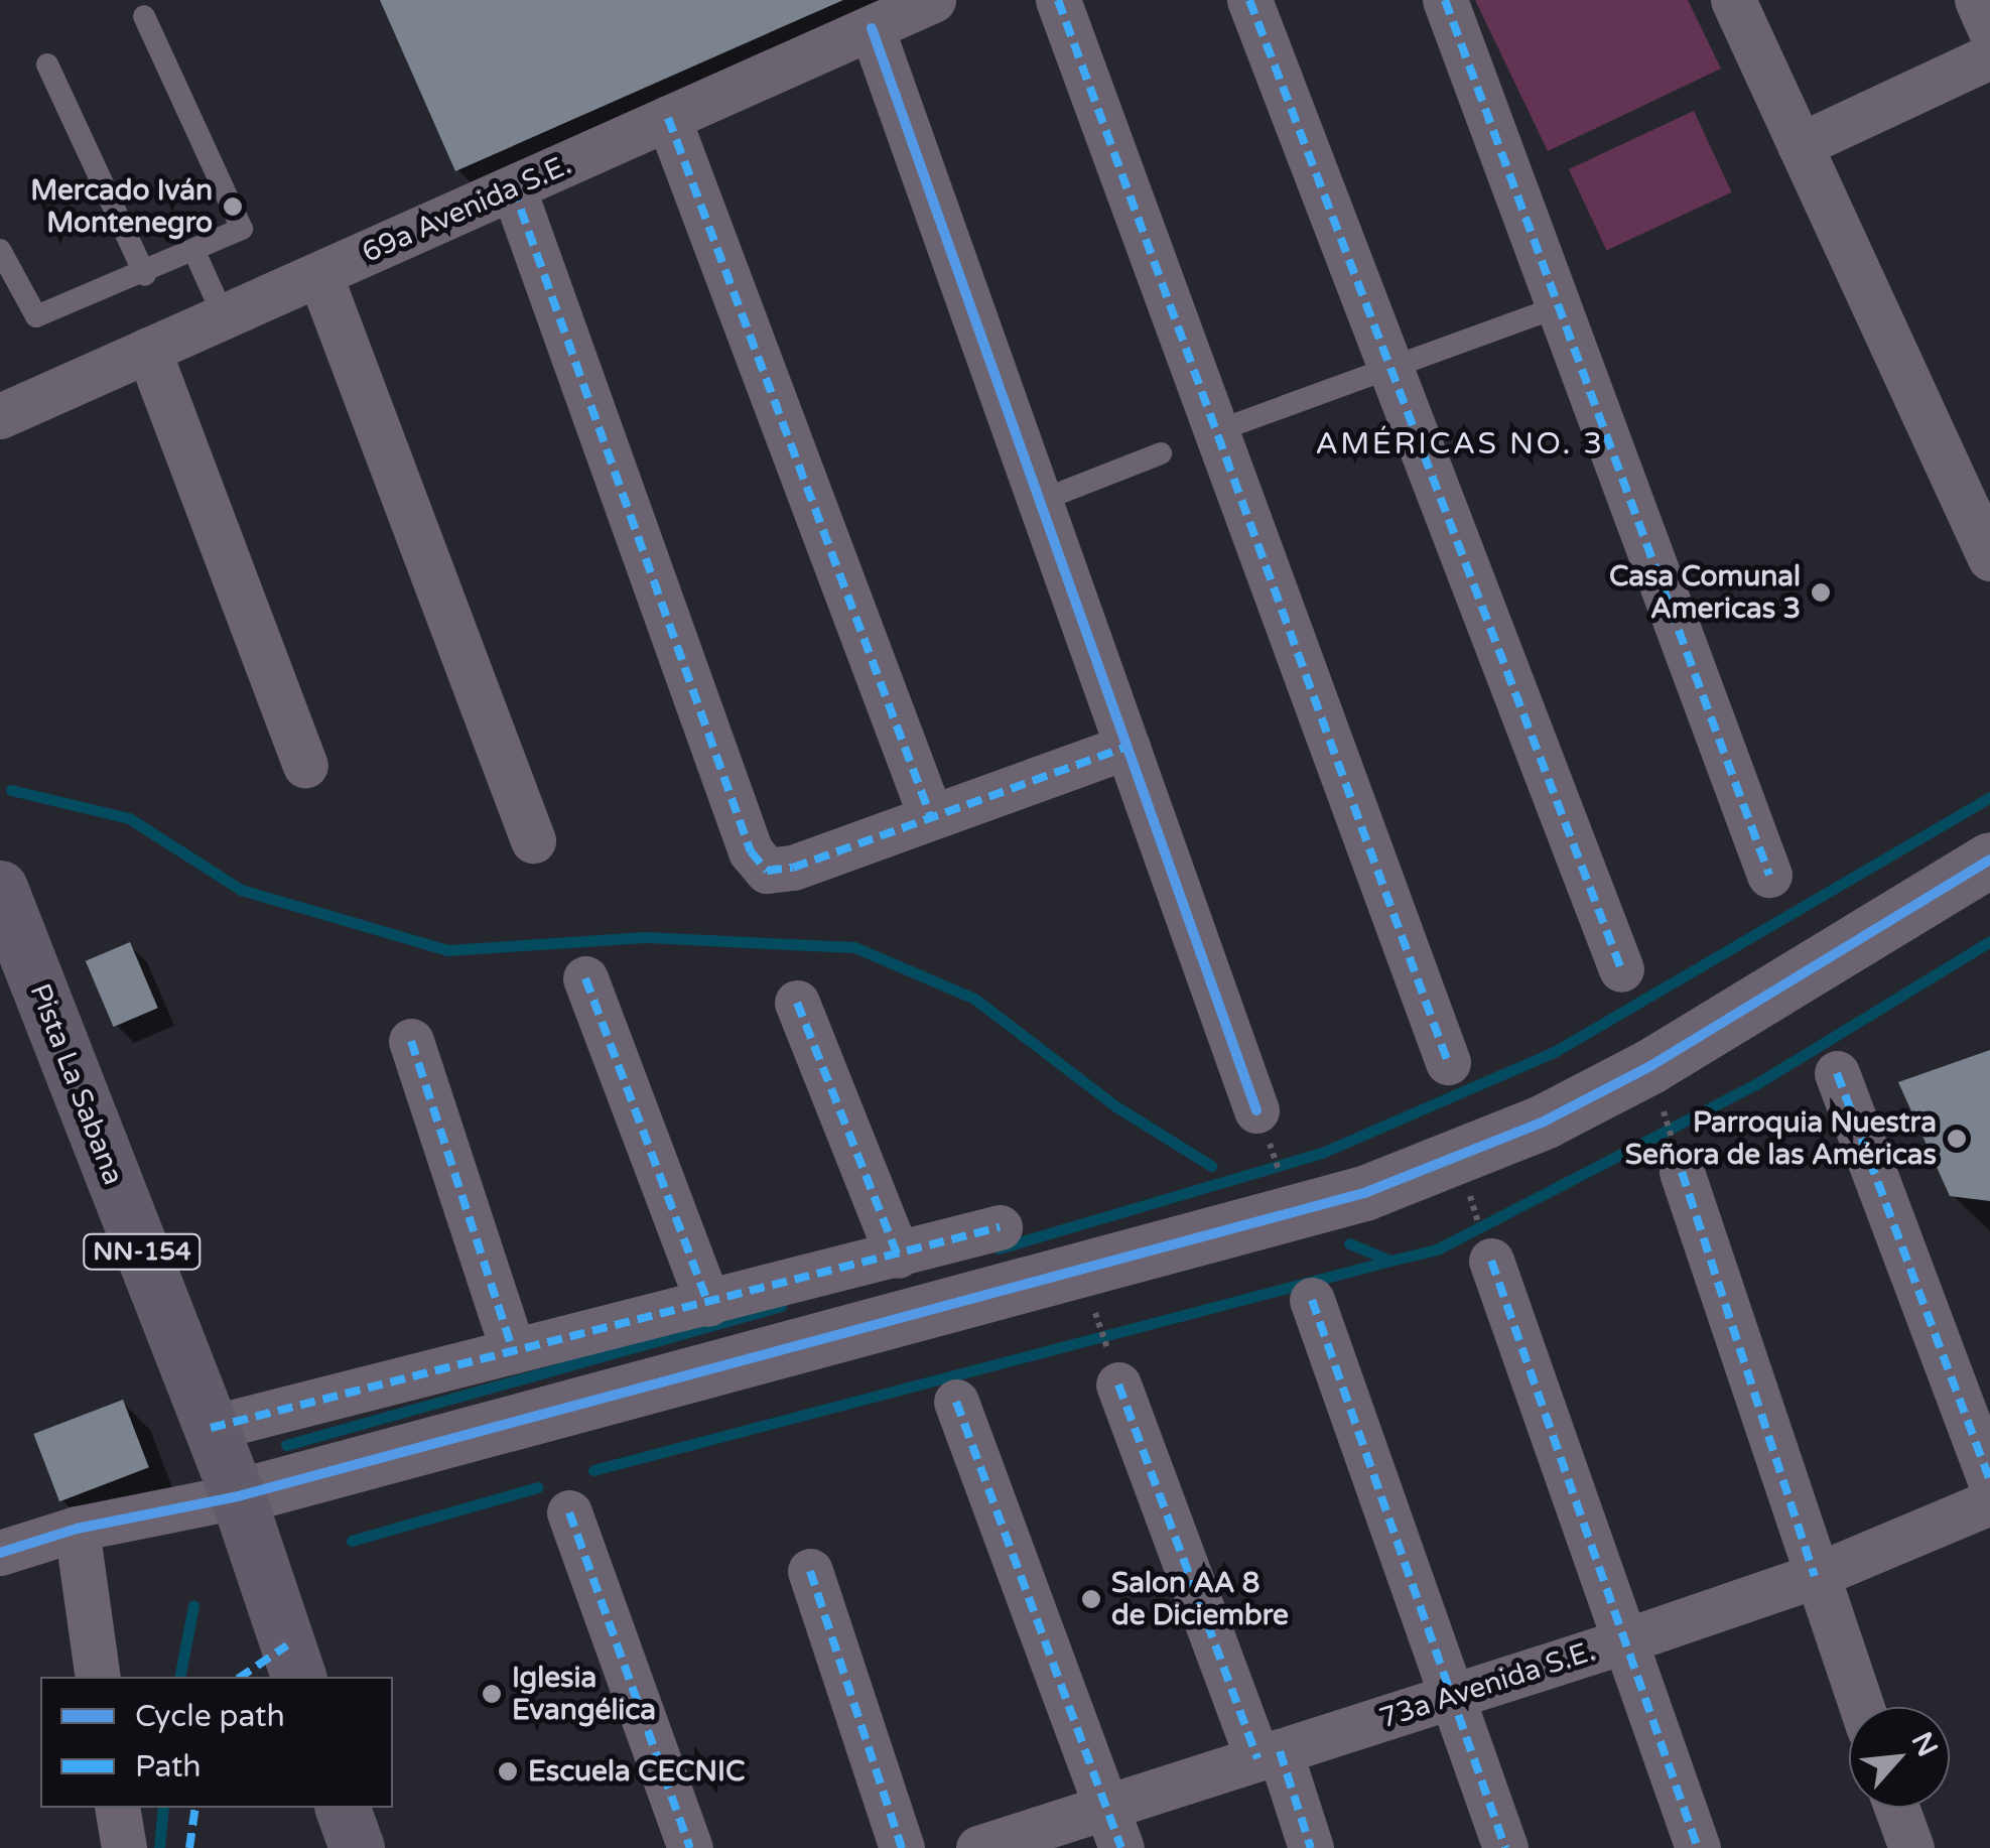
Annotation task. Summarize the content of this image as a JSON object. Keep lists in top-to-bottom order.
{
  "streets": {
    "main road": ["Pista La Sabana", "NN-154"],
    "street": ["69a Avenida S.E.", "73a Avenida S.E."]
  },
  "districts": ["AMÉRICAS NO. 3"],
  "places": [
    "Mercado Iván Montenegro",
    "Casa Comunal Americas 3",
    "Parroquia Nuestra Señora de las Américas",
    "Salon AA 8 de Diciembre",
    "Iglesia Evangélica",
    "Escuela CECNIC"
  ],
  "legend": ["Cycle path", "Path"],
  "north": "top right"
}
